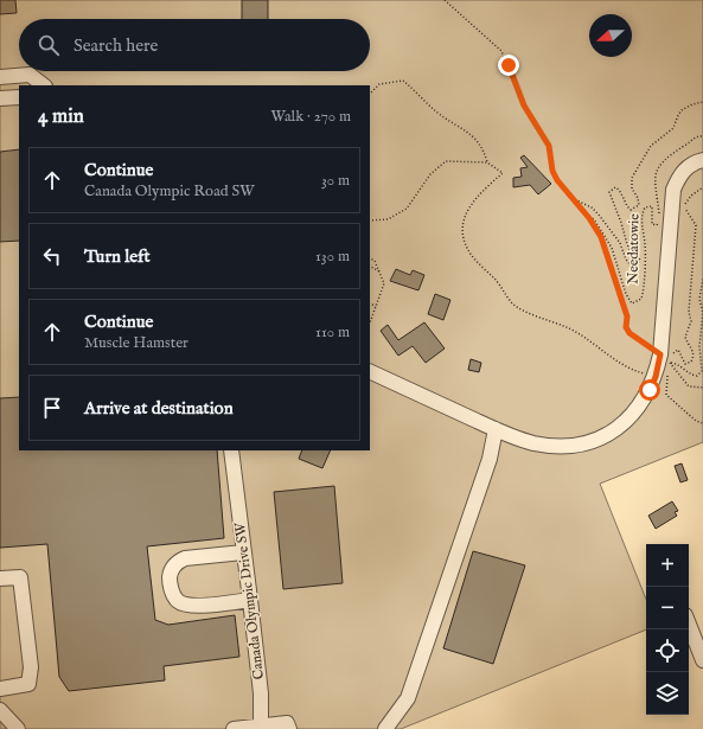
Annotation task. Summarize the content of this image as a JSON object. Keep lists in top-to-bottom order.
{
  "streets": {
    "street": ["Canada Olympic Drive SW"],
    "path": ["Needatowie"]
  },
  "north": "left",
  "page": {
    "search": "Search here",
    "heading": ["4 min", "Walk · 270 m"],
    "list": [
      ["Continue", "Canada Olympic Road SW", "30 m"],
      ["Turn left", "130 m"],
      ["Continue", "Muscle Hamster", "110 m"],
      "Arrive at destination"
    ],
    "map_buttons": ["+", "−"]
  }
}
